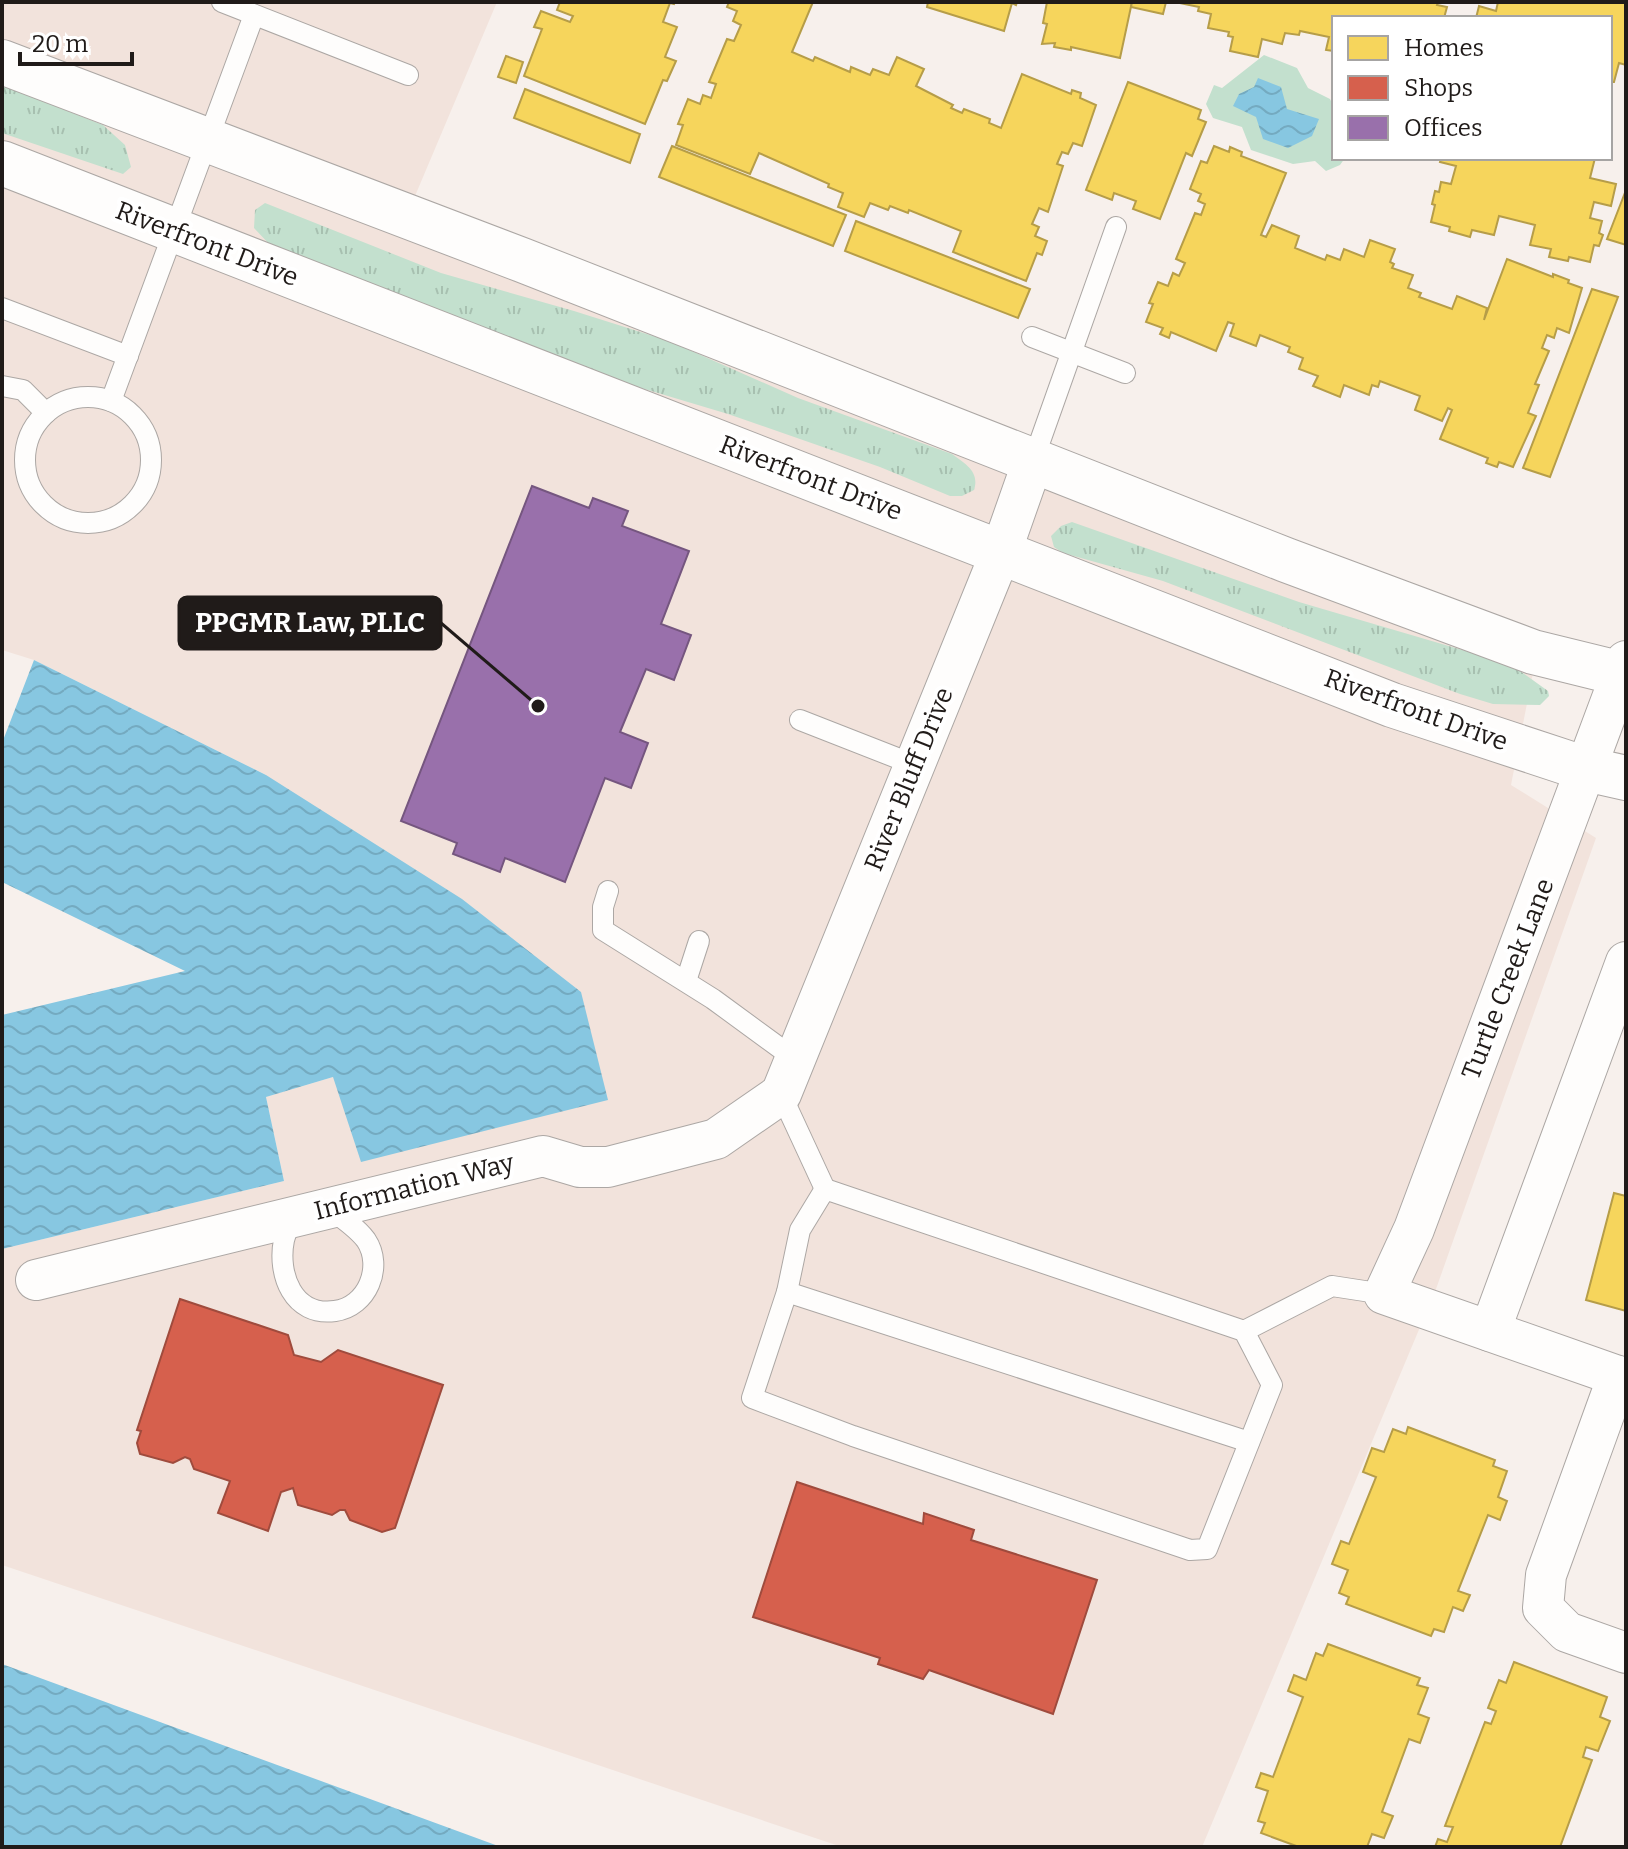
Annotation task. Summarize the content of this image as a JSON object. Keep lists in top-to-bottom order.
{
  "streets": {
    "street": [
      "Riverfront Drive",
      "River Bluff Drive",
      "Turtle Creek Lane",
      "Information Way"
    ]
  },
  "crossings": [
    ["Riverfront Drive", "River Bluff Drive"],
    ["Riverfront Drive", "Turtle Creek Lane"],
    ["River Bluff Drive", "Information Way"]
  ],
  "places": ["PPGMR Law, PLLC"],
  "legend": ["Homes", "Shops", "Offices"],
  "scale_bar": "20 m"
}
